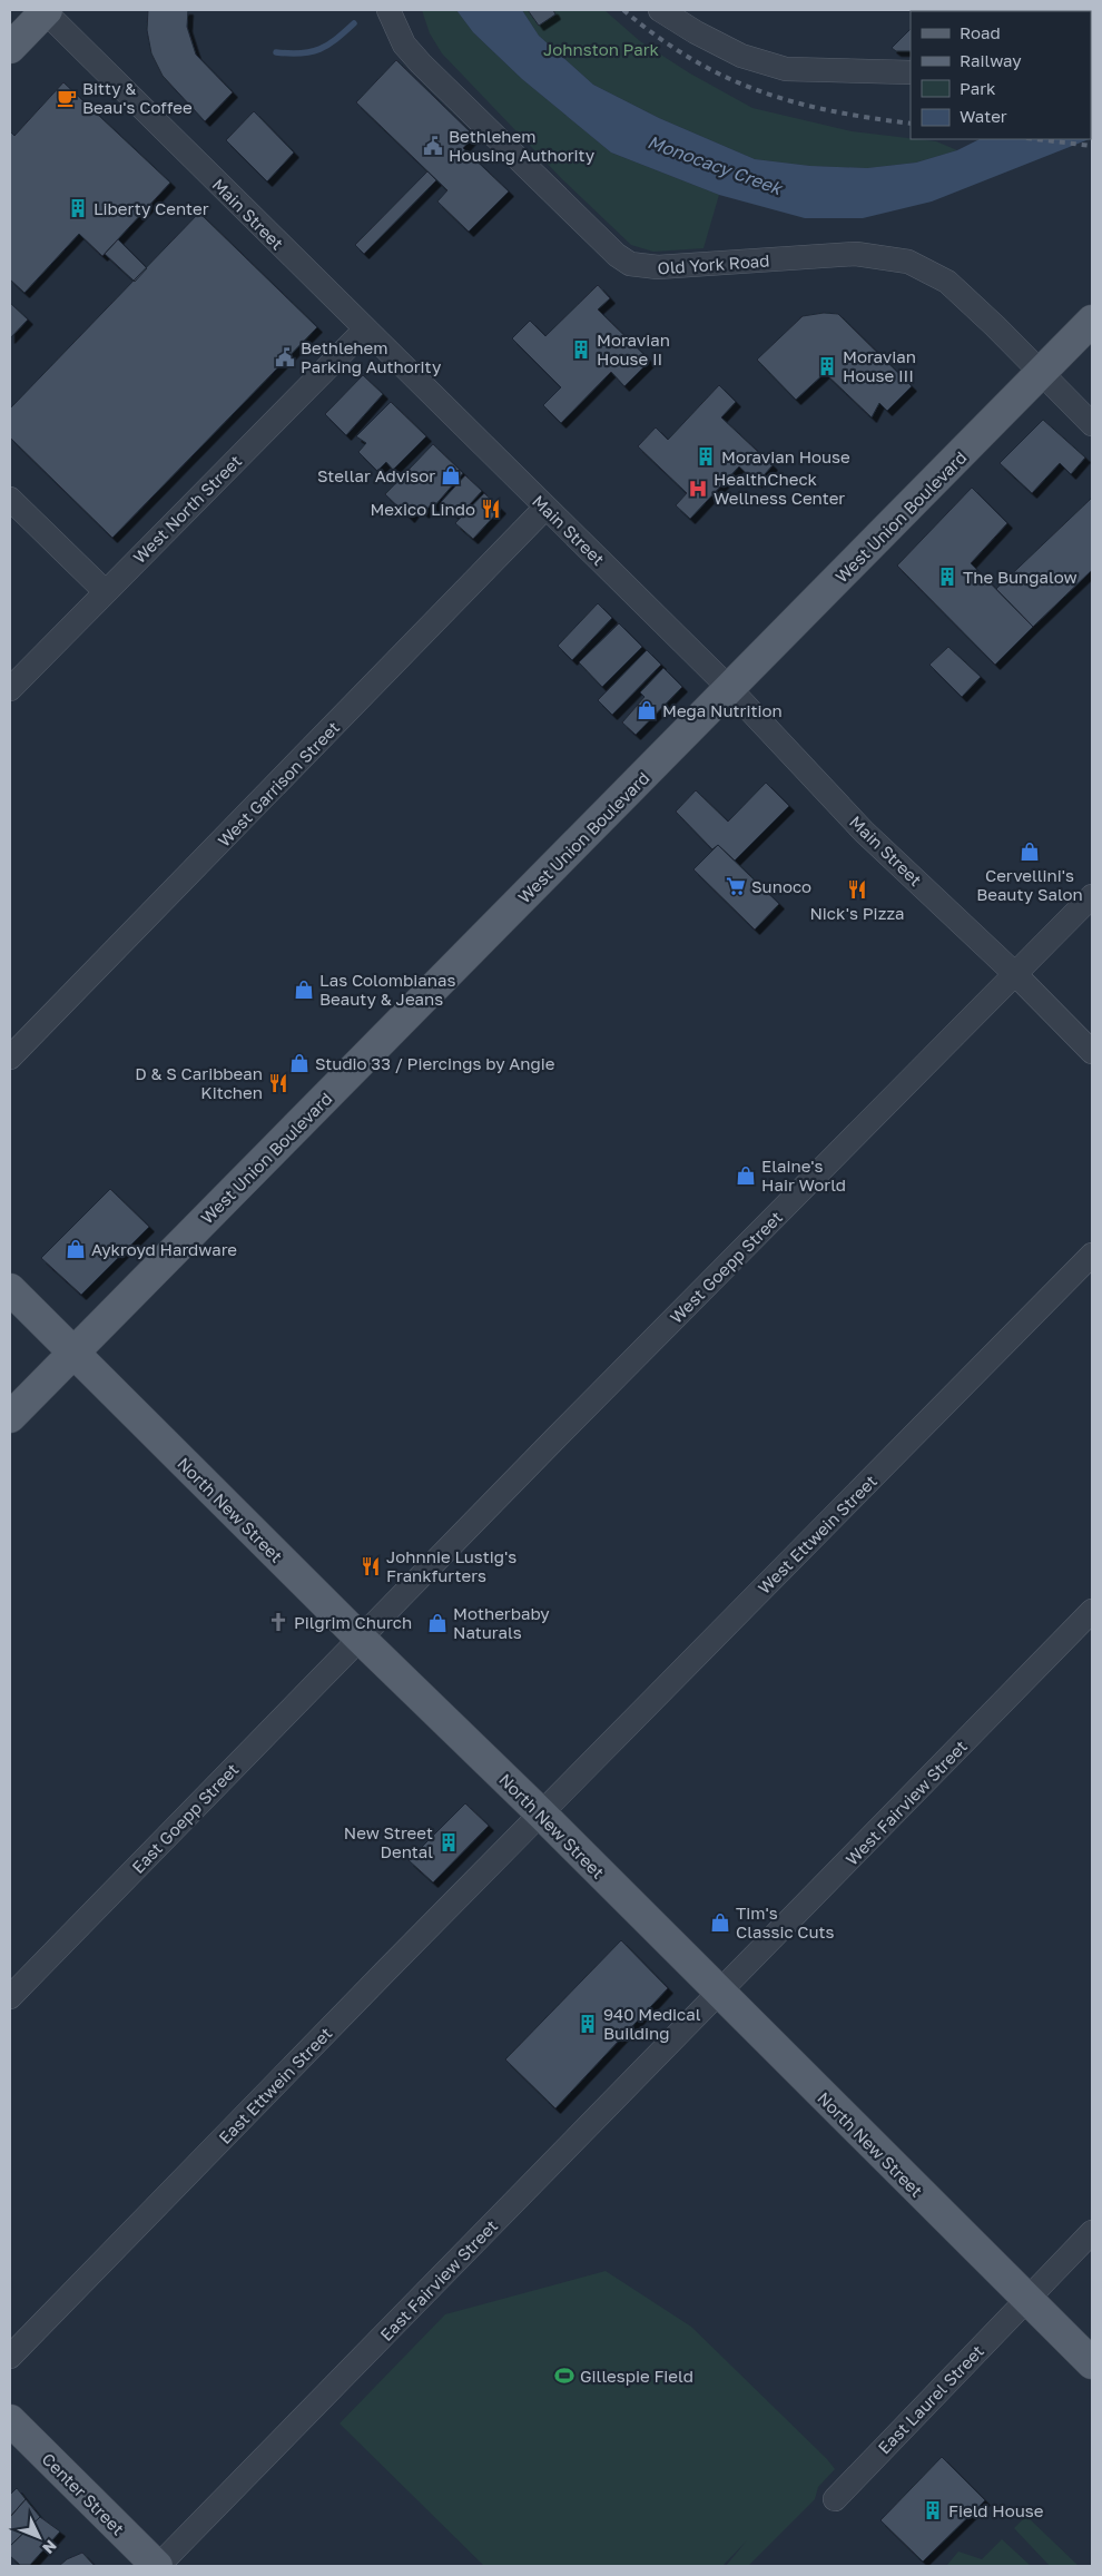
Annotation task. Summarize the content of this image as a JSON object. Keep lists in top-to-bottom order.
{
  "streets": {
    "main road": ["West Union Boulevard", "North New Street", "Center Street"],
    "street": [
      "Main Street",
      "Old York Road",
      "West North Street",
      "West Garrison Street",
      "West Goepp Street",
      "West Ettwein Street",
      "West Fairview Street",
      "East Goepp Street",
      "East Ettwein Street",
      "East Fairview Street",
      "East Laurel Street"
    ]
  },
  "crossings": [
    ["Main Street", "West North Street"],
    ["Main Street", "West Union Boulevard"],
    ["Main Street", "West Garrison Street"],
    ["Main Street", "West Goepp Street"],
    ["Old York Road", "West Union Boulevard"],
    ["West Union Boulevard", "North New Street"],
    ["West Goepp Street", "North New Street"],
    ["West Goepp Street", "East Goepp Street"],
    ["North New Street", "West Ettwein Street"],
    ["North New Street", "West Fairview Street"],
    ["North New Street", "East Goepp Street"],
    ["North New Street", "East Ettwein Street"],
    ["North New Street", "East Fairview Street"],
    ["North New Street", "East Laurel Street"],
    ["West Ettwein Street", "East Ettwein Street"],
    ["West Fairview Street", "East Fairview Street"],
    ["East Fairview Street", "Center Street"]
  ],
  "water": ["Monocacy Creek"],
  "parks": ["Johnston Park"],
  "places": {
    "cafe": ["Bitty & Beau's Coffee"],
    "public building": ["Bethlehem Housing Authority", "Bethlehem Parking Authority"],
    "building": [
      "Liberty Center",
      "Moravian House II",
      "Moravian House III",
      "Moravian House",
      "The Bungalow",
      "New Street Dental",
      "940 Medical Building",
      "Field House"
    ],
    "shop": [
      "Stellar Advisor",
      "Mega Nutrition",
      "Cervellini's Beauty Salon",
      "Las Colombianas Beauty & Jeans",
      "Studio 33 / Piercings by Angie",
      "Elaine's Hair World",
      "Aykroyd Hardware",
      "Motherbaby Naturals",
      "Tim's Classic Cuts"
    ],
    "hospital": ["HealthCheck Wellness Center"],
    "restaurant": [
      "Mexico Lindo",
      "Nick's Pizza",
      "D & S Caribbean Kitchen",
      "Johnnie Lustig's Frankfurters"
    ],
    "supermarket": ["Sunoco"],
    "church": ["Pilgrim Church"],
    "sports": ["Gillespie Field"]
  },
  "legend": [
    "Road",
    "Railway",
    "Park",
    "Water"
  ],
  "north": "bottom right"
}
